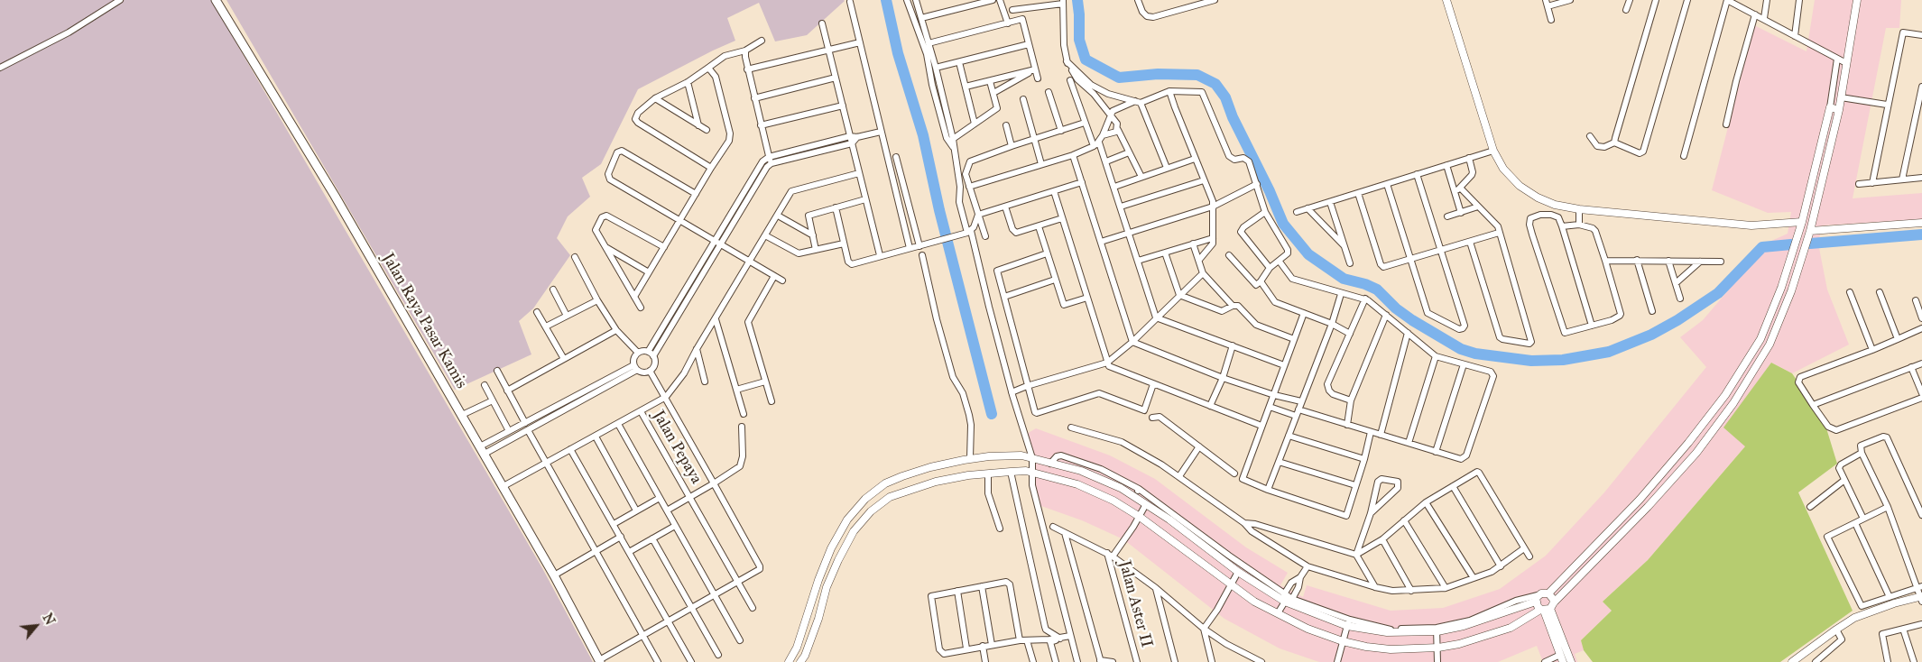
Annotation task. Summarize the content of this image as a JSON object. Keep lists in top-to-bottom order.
{
  "streets": {
    "main road": ["Jalan Raya Pasar Kamis"],
    "street": ["Jalan Pepaya", "Jalan Aster II"]
  },
  "north": "top right"
}
